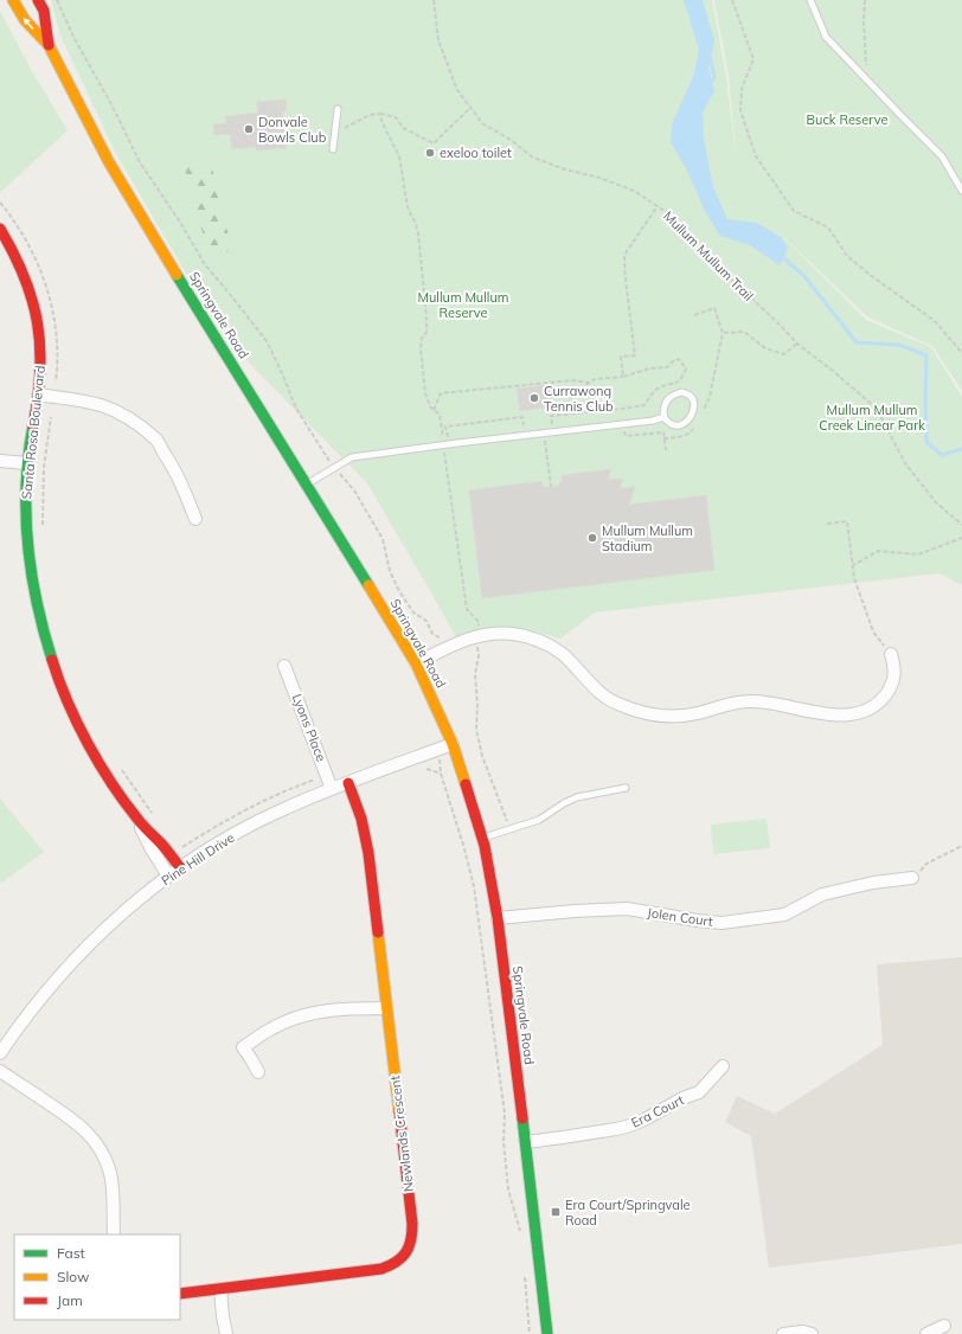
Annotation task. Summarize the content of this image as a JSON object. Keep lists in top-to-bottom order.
{
  "streets": {
    "main road": ["Springvale Road", "Santa Rosa Boulevard", "Newlands Crescent"],
    "street": [
      "Lyons Place",
      "Pine Hill Drive",
      "Jolen Court",
      "Era Court"
    ],
    "path": ["Mullum Mullum Trail"]
  },
  "crossings": [
    ["Springvale Road", "Pine Hill Drive"],
    ["Springvale Road", "Jolen Court"],
    ["Springvale Road", "Era Court"],
    ["Santa Rosa Boulevard", "Pine Hill Drive"],
    ["Lyons Place", "Pine Hill Drive"],
    ["Pine Hill Drive", "Newlands Crescent"]
  ],
  "parks": ["Buck Reserve", "Mullum Mullum Reserve", "Mullum Mullum Creek Linear Park"],
  "places": {
    "other": [
      "Donvale Bowls Club",
      "exeloo toilet",
      "Currawong Tennis Club",
      "Mullum Mullum Stadium"
    ],
    "transit": ["Era Court/Springvale Road"]
  },
  "legend": ["Fast", "Slow", "Jam"]
}
